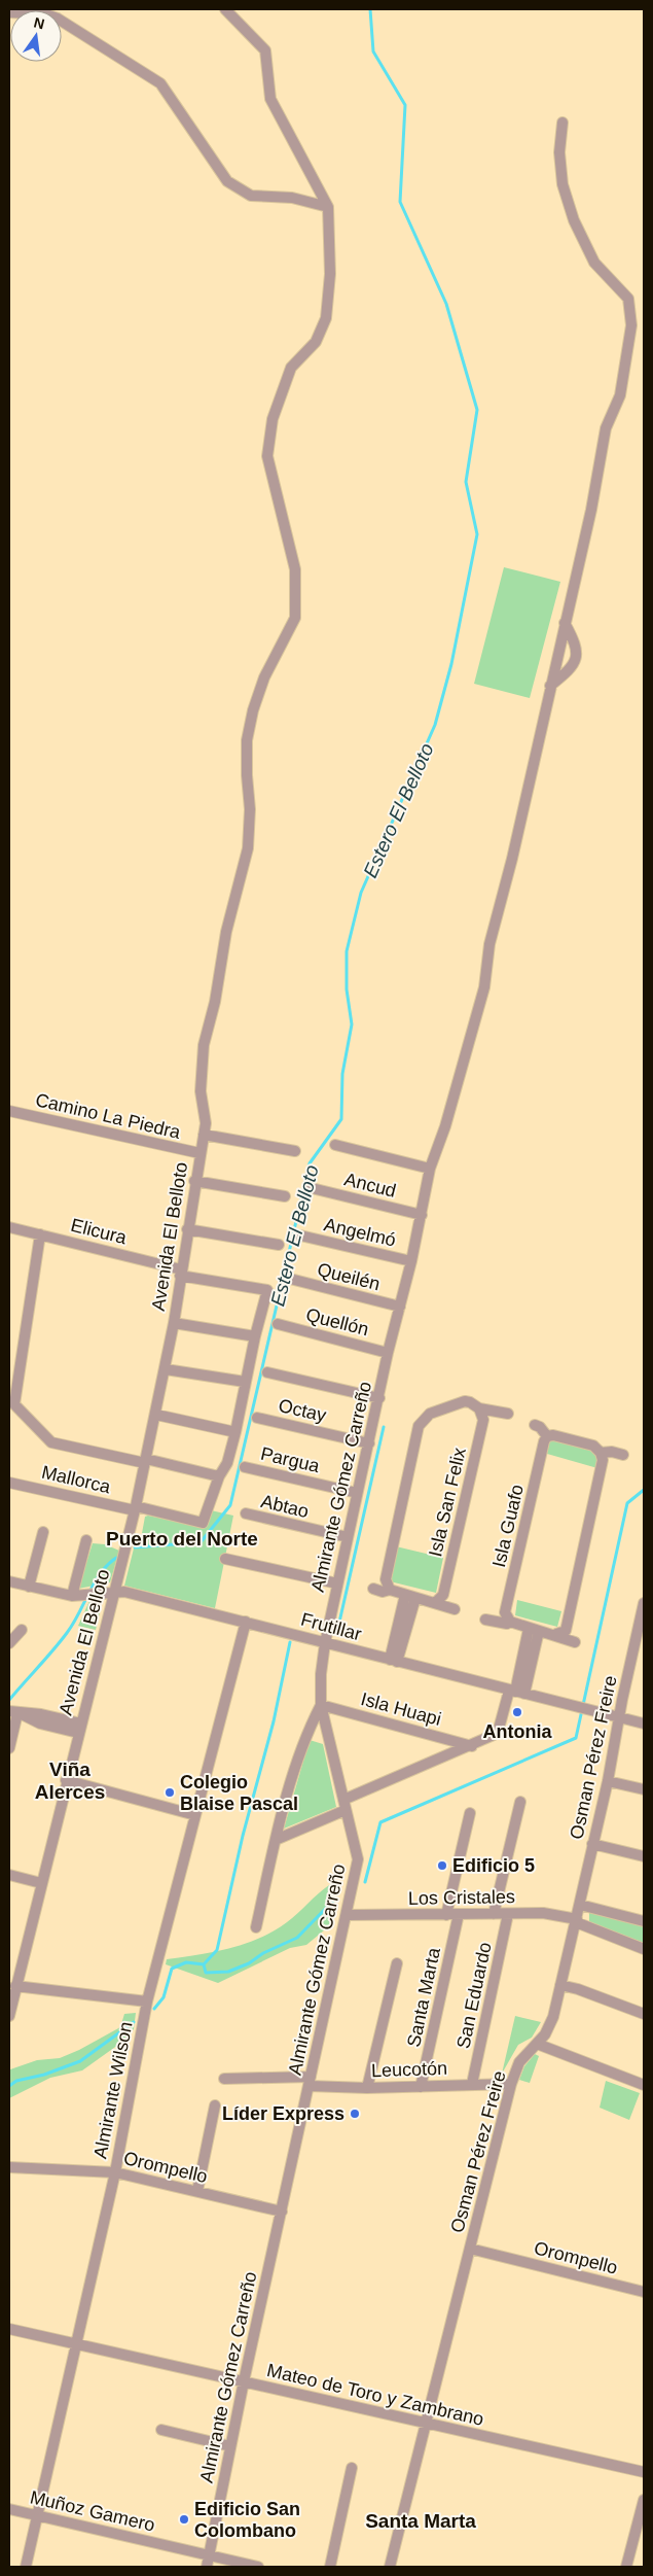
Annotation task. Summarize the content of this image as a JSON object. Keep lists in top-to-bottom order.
{
  "streets": {
    "street": [
      "Camino La Piedra",
      "Ancud",
      "Elicura",
      "Angelmó",
      "Avenida El Belloto",
      "Queilén",
      "Quellón",
      "Octay",
      "Pargua",
      "Mallorca",
      "Almirante Gómez Carreño",
      "Isla San Felix",
      "Abtao",
      "Isla Guafo",
      "Frutillar",
      "Isla Huapi",
      "Osman Pérez Freire",
      "Los Cristales",
      "San Eduardo",
      "Santa Marta",
      "Leucotón",
      "Almirante Wilson",
      "Orompello",
      "Mateo de Toro y Zambrano",
      "Muñoz Gamero"
    ]
  },
  "crossings": [
    ["Camino La Piedra", "Avenida El Belloto"],
    ["Ancud", "Almirante Gómez Carreño"],
    ["Elicura", "Avenida El Belloto"],
    ["Angelmó", "Almirante Gómez Carreño"],
    ["Avenida El Belloto", "Mallorca"],
    ["Avenida El Belloto", "Frutillar"],
    ["Queilén", "Almirante Gómez Carreño"],
    ["Quellón", "Almirante Gómez Carreño"],
    ["Octay", "Almirante Gómez Carreño"],
    ["Pargua", "Almirante Gómez Carreño"],
    ["Almirante Gómez Carreño", "Abtao"],
    ["Almirante Gómez Carreño", "Frutillar"],
    ["Almirante Gómez Carreño", "Isla Huapi"],
    ["Almirante Gómez Carreño", "Los Cristales"],
    ["Almirante Gómez Carreño", "Leucotón"],
    ["Almirante Gómez Carreño", "Orompello"],
    ["Almirante Gómez Carreño", "Mateo de Toro y Zambrano"],
    ["Almirante Gómez Carreño", "Muñoz Gamero"],
    ["Frutillar", "Osman Pérez Freire"],
    ["Frutillar", "Almirante Wilson"],
    ["Osman Pérez Freire", "Los Cristales"],
    ["Osman Pérez Freire", "Leucotón"],
    ["Osman Pérez Freire", "Orompello"],
    ["Osman Pérez Freire", "Mateo de Toro y Zambrano"],
    ["Los Cristales", "San Eduardo"],
    ["Los Cristales", "Santa Marta"],
    ["San Eduardo", "Leucotón"],
    ["Santa Marta", "Leucotón"],
    ["Almirante Wilson", "Orompello"],
    ["Almirante Wilson", "Mateo de Toro y Zambrano"],
    ["Almirante Wilson", "Muñoz Gamero"]
  ],
  "districts": ["Puerto del Norte", "Viña Alerces", "Santa Marta"],
  "water": ["Estero El Belloto"],
  "places": [
    "Antonia",
    "Colegio Blaise Pascal",
    "Edificio 5",
    "Líder Express",
    "Edificio San Colombano"
  ],
  "north": "top"
}
